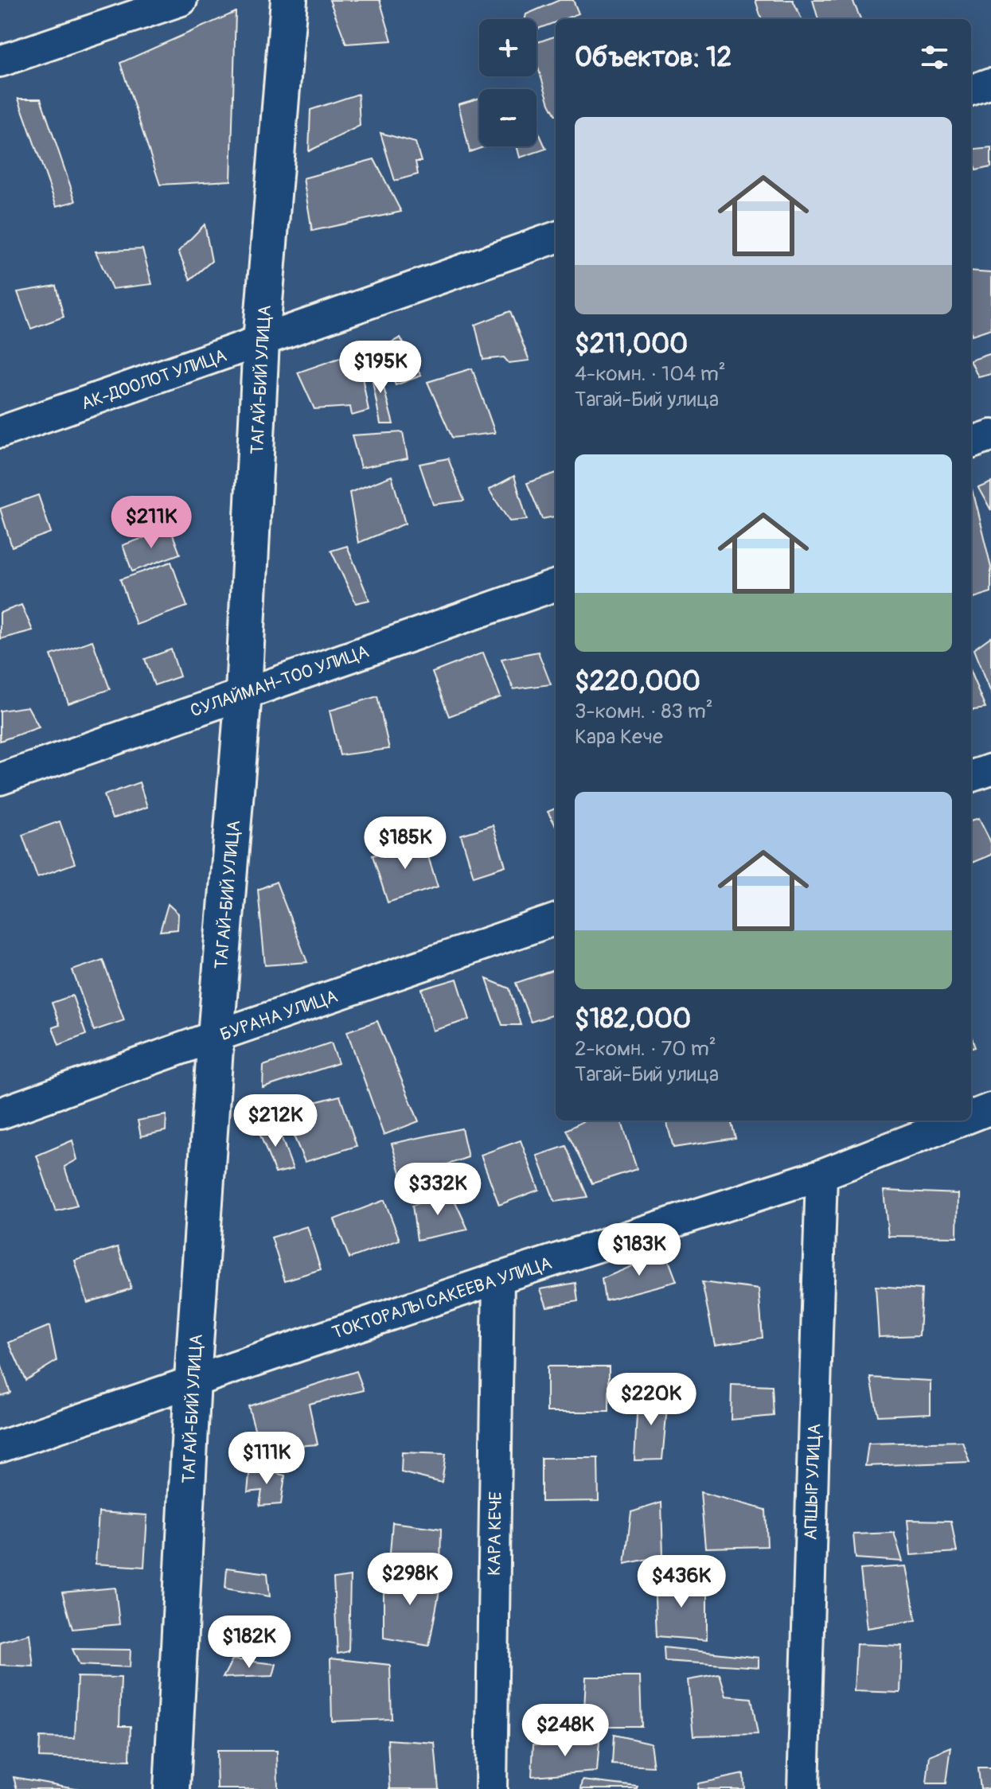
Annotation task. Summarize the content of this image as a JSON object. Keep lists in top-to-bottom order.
{
  "streets": {
    "street": [
      "АК-ДООЛОТ УЛИЦА",
      "ТАГАЙ-БИЙ УЛИЦА",
      "СУЛАЙМАН-ТОО УЛИЦА",
      "БУРАНА УЛИЦА",
      "ТОКТОРАЛЫ САКЕЕВА УЛИЦА",
      "АПШЫР УЛИЦА",
      "КАРА КЕЧЕ"
    ]
  },
  "crossings": [
    ["АК-ДООЛОТ УЛИЦА", "ТАГАЙ-БИЙ УЛИЦА"],
    ["ТАГАЙ-БИЙ УЛИЦА", "СУЛАЙМАН-ТОО УЛИЦА"],
    ["ТАГАЙ-БИЙ УЛИЦА", "БУРАНА УЛИЦА"],
    ["ТАГАЙ-БИЙ УЛИЦА", "ТОКТОРАЛЫ САКЕЕВА УЛИЦА"],
    ["ТОКТОРАЛЫ САКЕЕВА УЛИЦА", "АПШЫР УЛИЦА"],
    ["ТОКТОРАЛЫ САКЕЕВА УЛИЦА", "КАРА КЕЧЕ"]
  ],
  "page": {
    "map_buttons": ["+", "−"],
    "heading": "Объектов: 12",
    "list": [
      {
        "name": "$211,000",
        "note": "4-комн. · 104 m² · Тагай-Бий улица"
      },
      {
        "name": "$220,000",
        "note": "3-комн. · 83 m² · Кара Кече"
      },
      {
        "name": "$182,000",
        "note": "2-комн. · 70 m² · Тагай-Бий улица"
      }
    ],
    "price": [
      "$195K",
      "$211K",
      "$185K",
      "$212K",
      "$332K",
      "$183K",
      "$220K",
      "$111K",
      "$298K",
      "$436K",
      "$182K",
      "$248K"
    ]
  }
}
